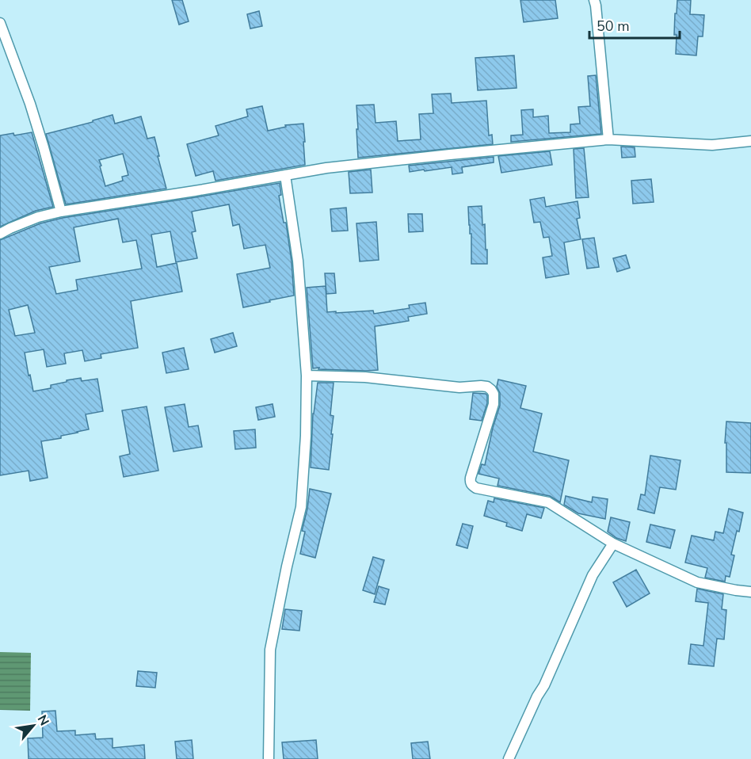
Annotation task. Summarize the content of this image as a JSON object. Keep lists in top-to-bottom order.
{
  "scale_bar": "50 m",
  "north": "top right"
}
